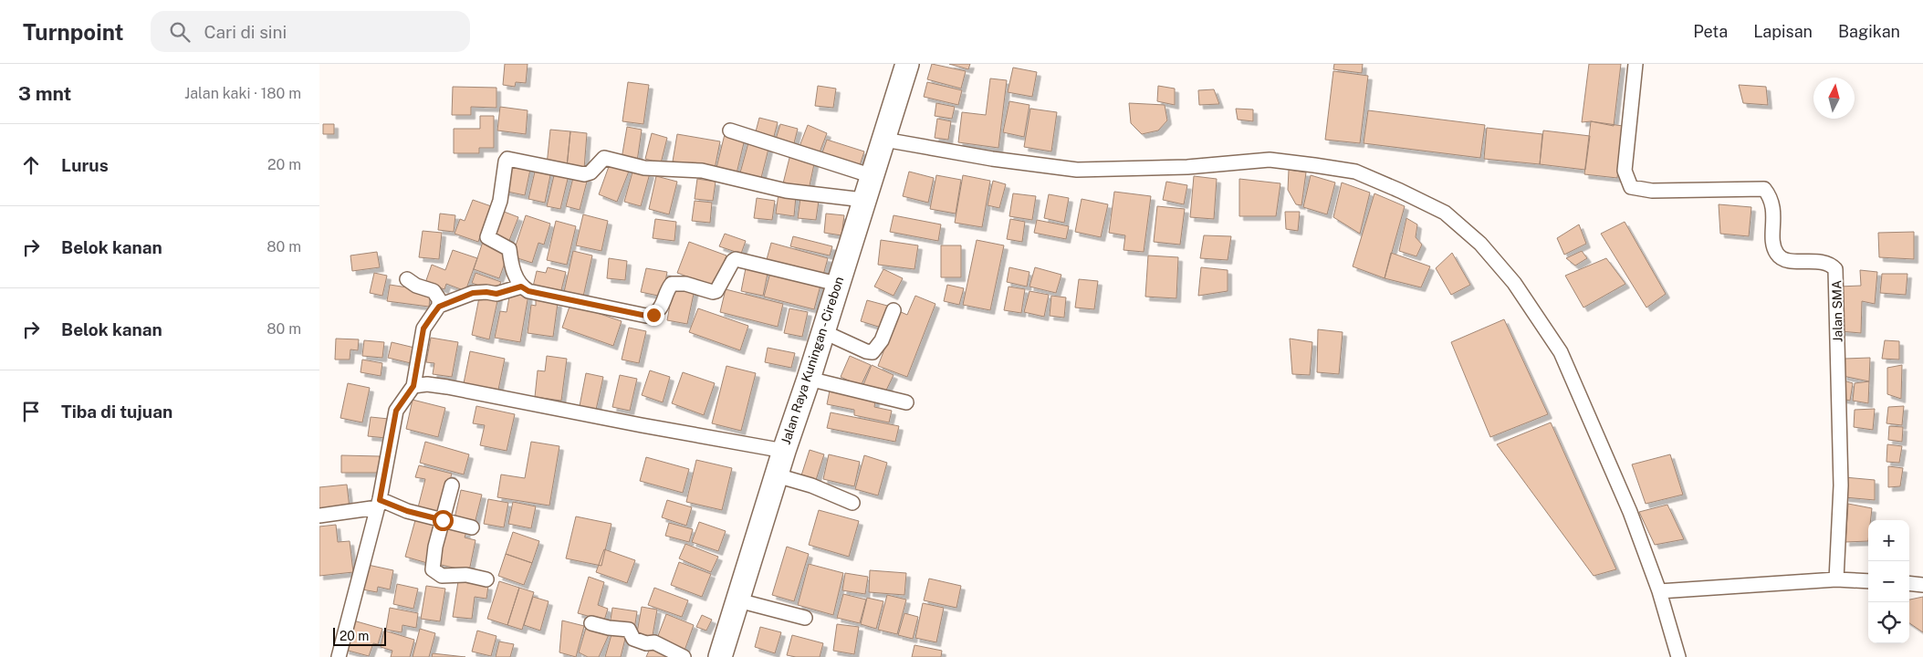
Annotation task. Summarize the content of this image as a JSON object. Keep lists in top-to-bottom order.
{
  "streets": {
    "highway": ["Jalan Raya Kuningan - Cirebon"],
    "street": ["Jalan SMA"]
  },
  "scale_bar": "20 m",
  "north": "top",
  "page": {
    "header": "Turnpoint",
    "search": "Cari di sini",
    "nav": ["Peta", "Lapisan", "Bagikan"],
    "heading": ["3 mnt", "Jalan kaki · 180 m"],
    "list": [
      ["Lurus", "20 m"],
      ["Belok kanan", "80 m"],
      ["Belok kanan", "80 m"],
      "Tiba di tujuan"
    ],
    "map_buttons": ["+", "−"],
    "scale": "20 m"
  }
}
